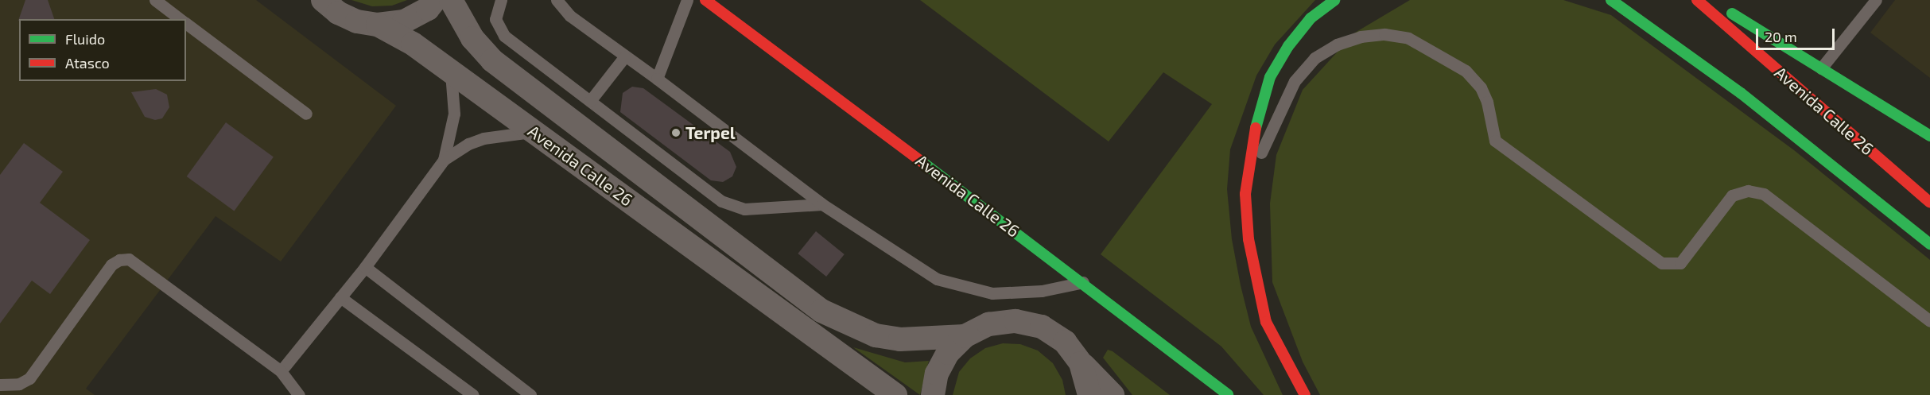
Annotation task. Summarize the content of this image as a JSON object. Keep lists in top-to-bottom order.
{
  "streets": {
    "main road": ["Avenida Calle 26"]
  },
  "places": ["Terpel"],
  "legend": ["Fluido", "Atasco"],
  "scale_bar": "20 m"
}
